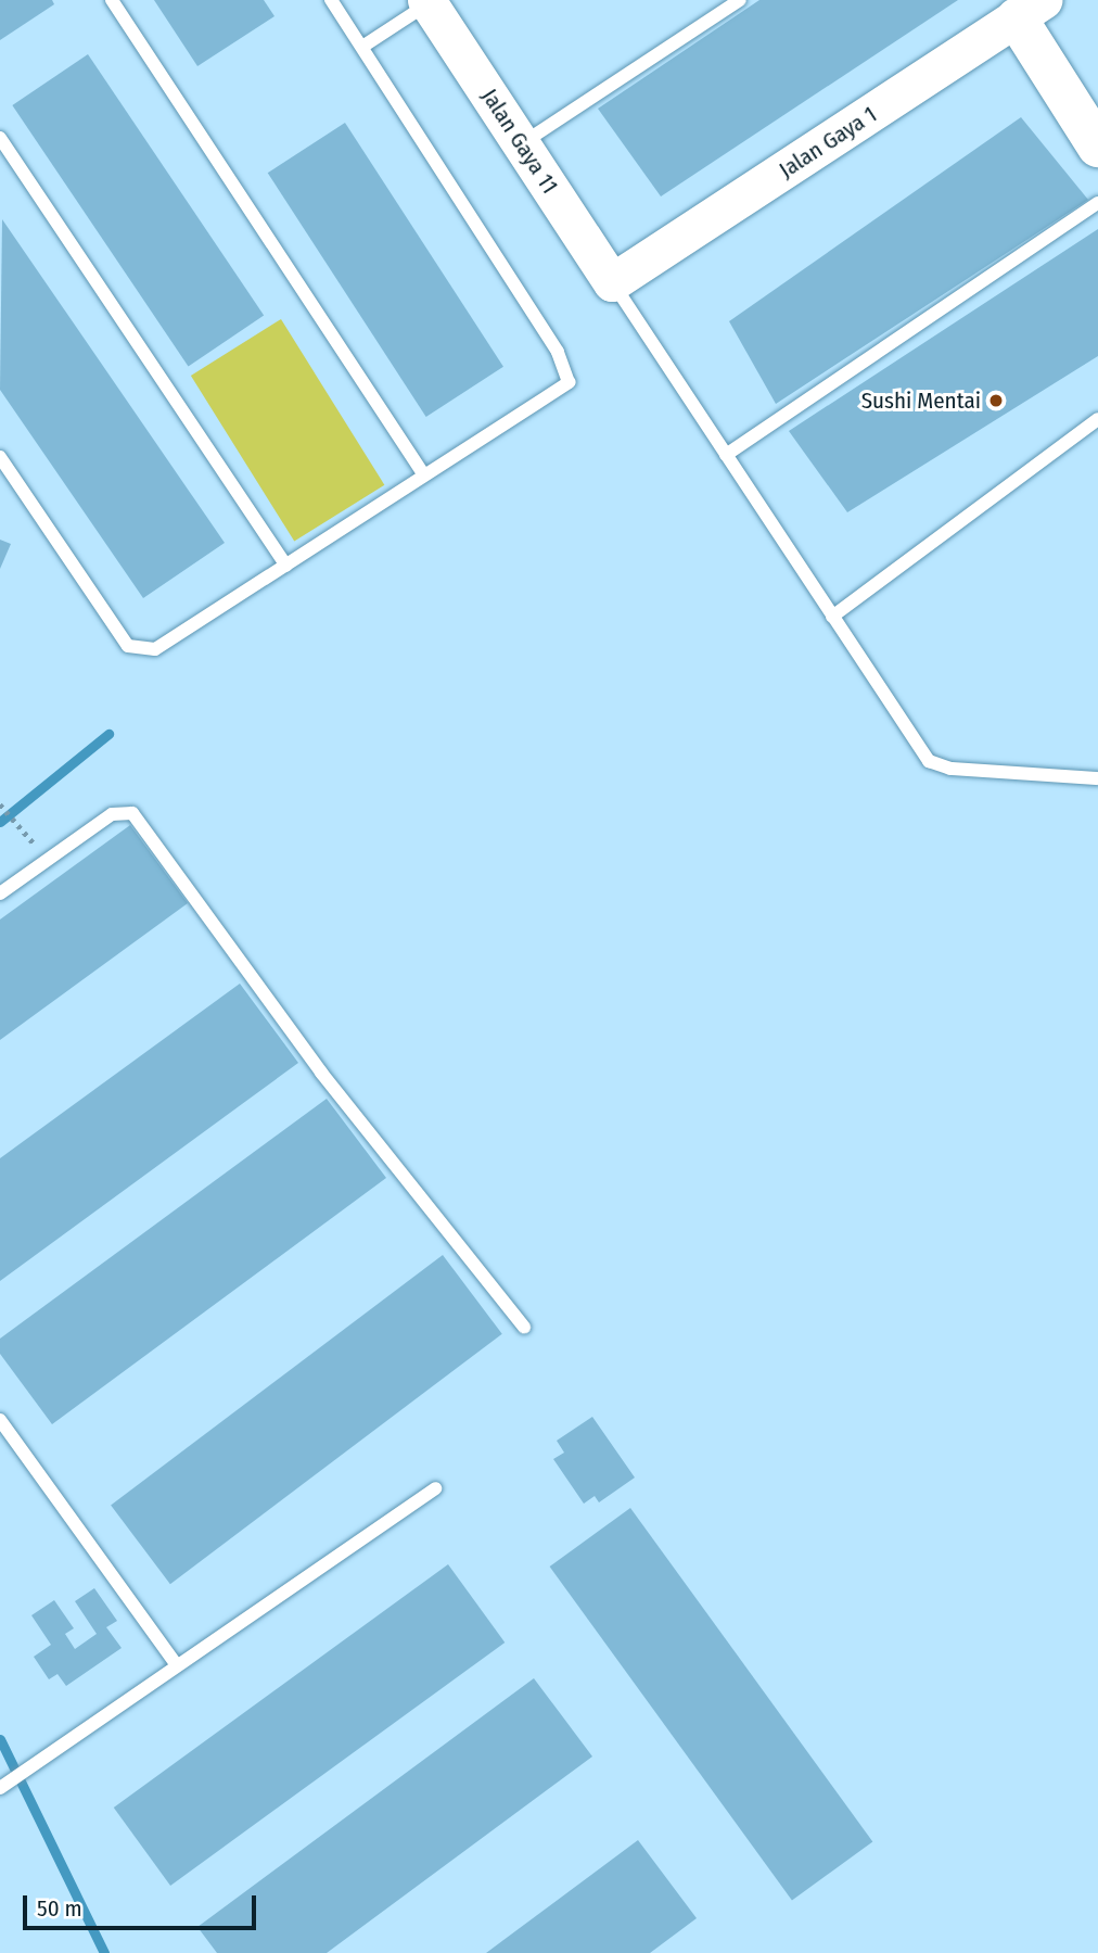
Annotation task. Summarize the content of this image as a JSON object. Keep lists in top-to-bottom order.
{
  "streets": {
    "street": ["Jalan Gaya 11", "Jalan Gaya 1"]
  },
  "crossings": [
    ["Jalan Gaya 11", "Jalan Gaya 1"]
  ],
  "places": ["Sushi Mentai"],
  "scale_bar": "50 m"
}
